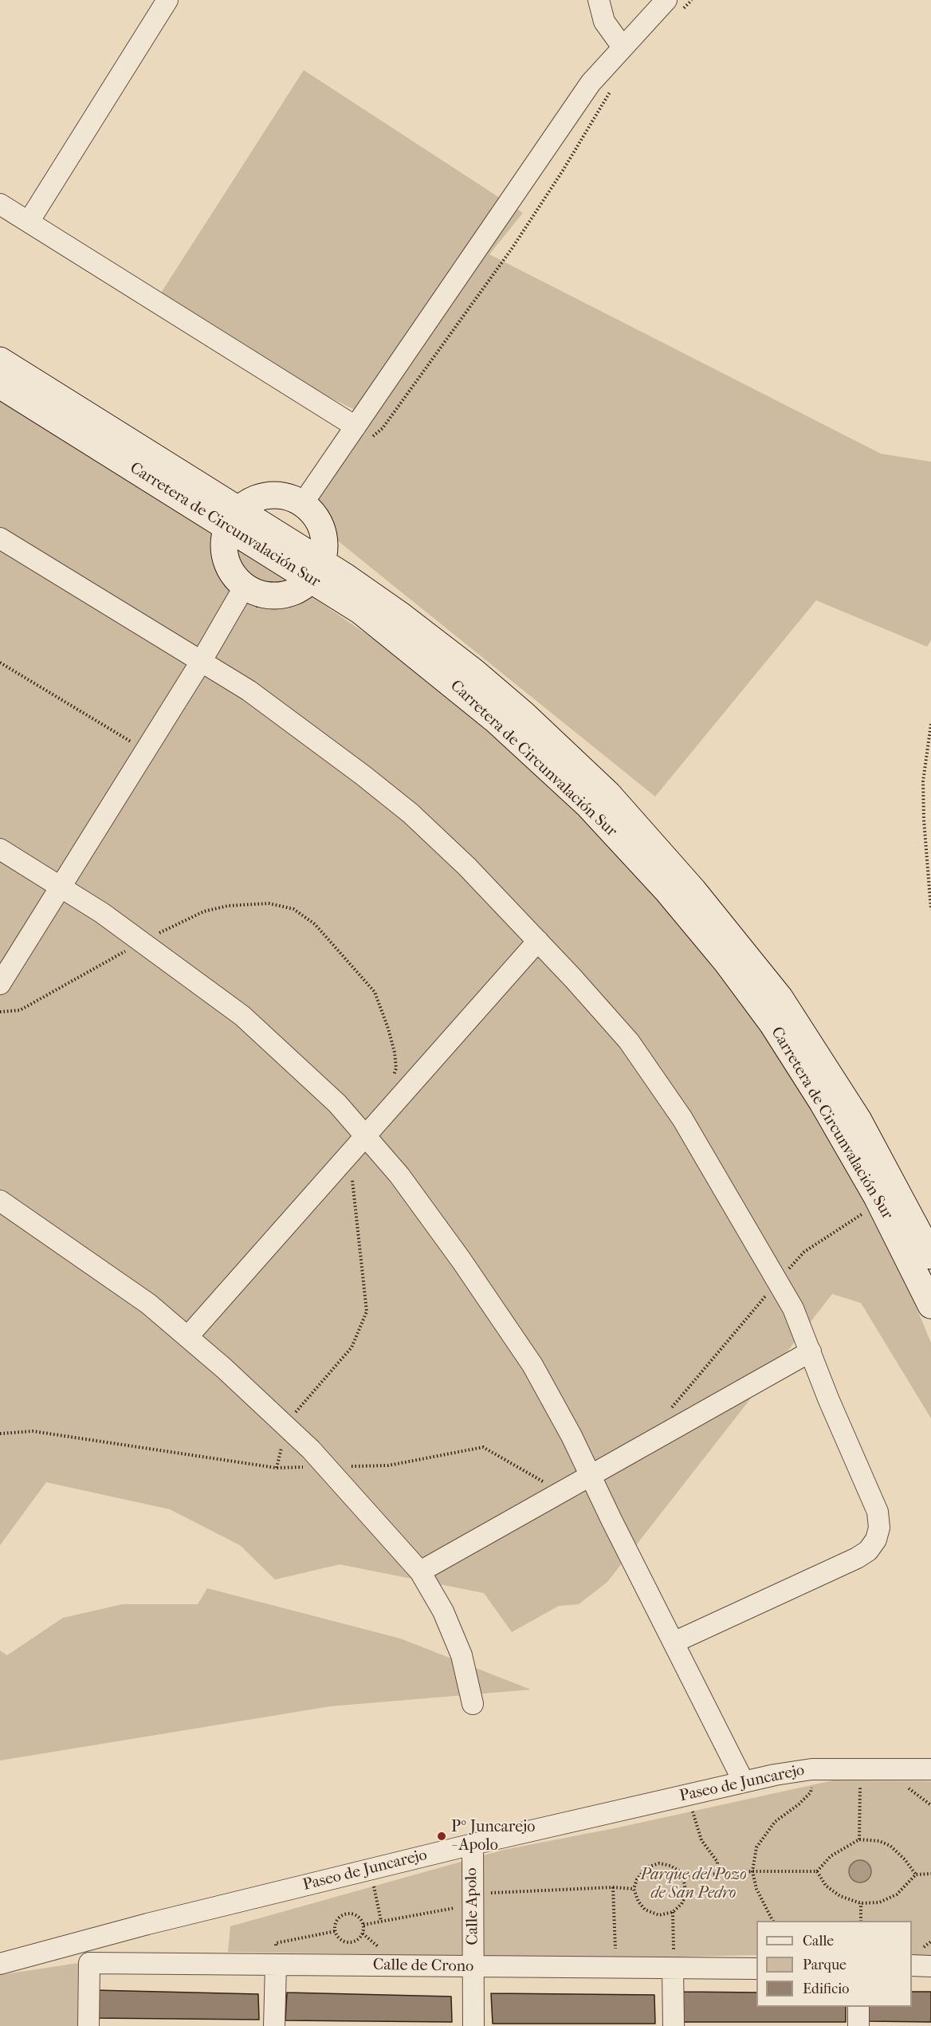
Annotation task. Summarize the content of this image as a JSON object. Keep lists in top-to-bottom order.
{
  "streets": {
    "street": [
      "Carretera de Circunvalación Sur",
      "Paseo de Juncarejo",
      "Calle Apolo",
      "Calle de Crono"
    ]
  },
  "crossings": [
    ["Paseo de Juncarejo", "Calle Apolo"],
    ["Calle Apolo", "Calle de Crono"]
  ],
  "parks": ["Parque del Pozo de San Pedro"],
  "places": ["Pº Juncarejo - Apolo"],
  "legend": ["Calle", "Parque", "Edificio"]
}
